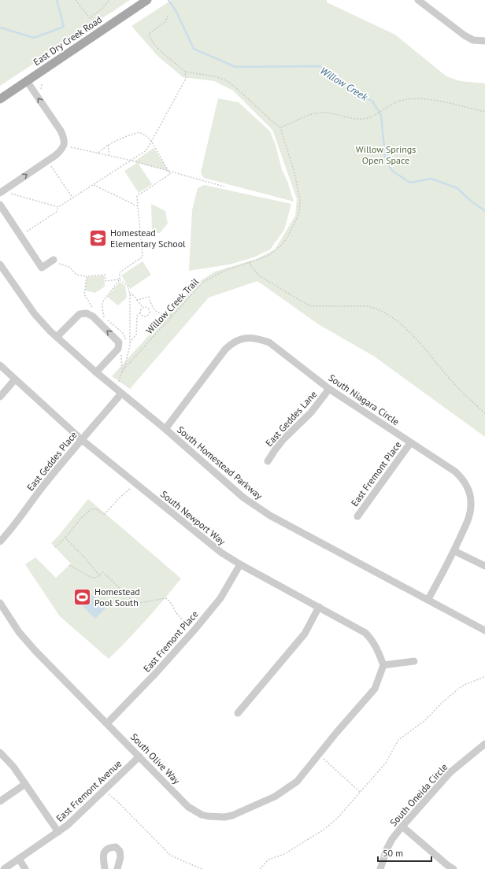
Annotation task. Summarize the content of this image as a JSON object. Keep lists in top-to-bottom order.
{
  "streets": {
    "main road": ["East Dry Creek Road"],
    "street": [
      "South Niagara Circle",
      "East Geddes Lane",
      "East Geddes Place",
      "South Homestead Parkway",
      "East Fremont Place",
      "South Newport Way",
      "South Olive Way",
      "East Fremont Avenue",
      "South Oneida Circle"
    ],
    "path": ["Willow Creek Trail"]
  },
  "crossings": [
    ["Willow Creek Trail", "South Homestead Parkway"],
    ["South Niagara Circle", "East Geddes Lane"],
    ["South Niagara Circle", "South Homestead Parkway"],
    ["South Niagara Circle", "East Fremont Place"],
    ["East Geddes Place", "South Homestead Parkway"],
    ["East Geddes Place", "South Newport Way"],
    ["East Fremont Place", "South Newport Way"],
    ["East Fremont Place", "South Olive Way"],
    ["South Newport Way", "South Olive Way"],
    ["South Olive Way", "East Fremont Avenue"]
  ],
  "water": ["Willow Creek"],
  "parks": ["Willow Springs Open Space"],
  "places": {
    "school or university": ["Homestead Elementary School"],
    "sports": ["Homestead Pool South"]
  },
  "scale_bar": "50 m"
}
